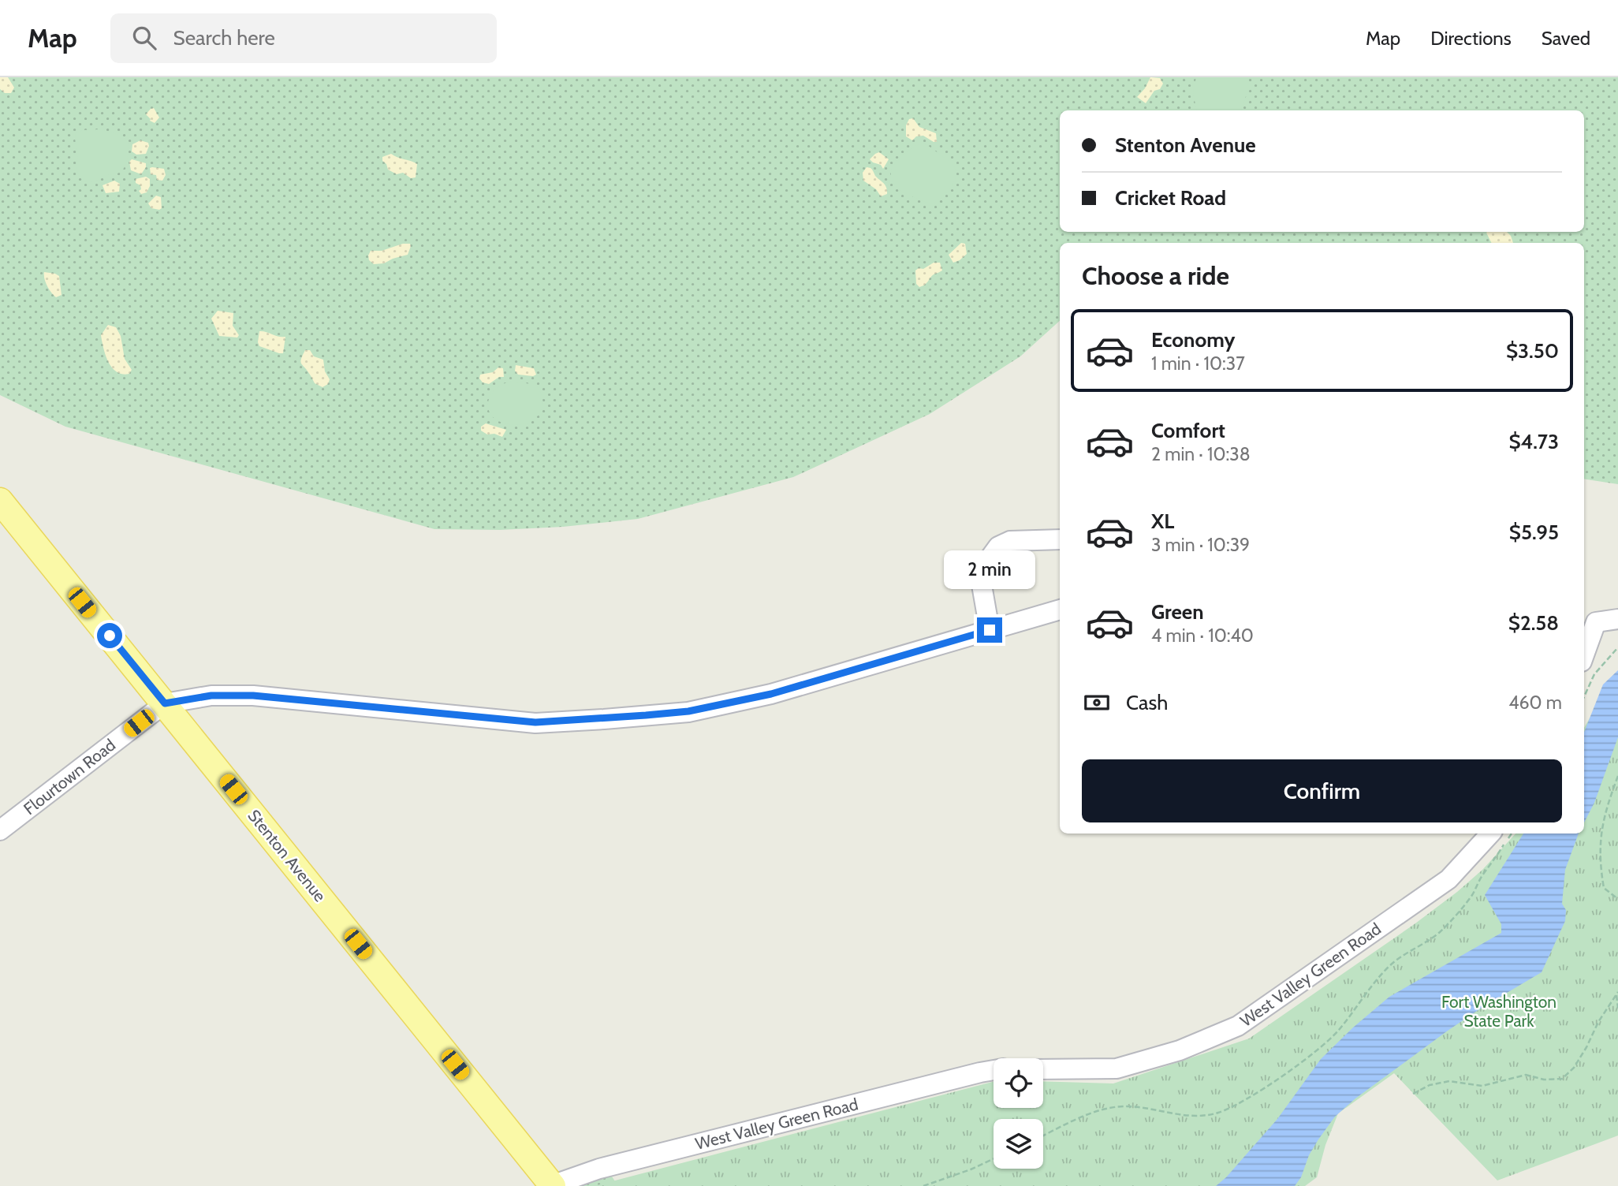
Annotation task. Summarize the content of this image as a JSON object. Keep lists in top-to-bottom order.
{
  "streets": {
    "main road": ["Stenton Avenue"],
    "street": ["Flourtown Road", "West Valley Green Road"]
  },
  "crossings": [
    ["Flourtown Road", "Stenton Avenue"],
    ["Stenton Avenue", "West Valley Green Road"]
  ],
  "parks": ["Fort Washington State Park"],
  "page": {
    "header": "Map",
    "search": "Search here",
    "nav": ["Map", "Directions", "Saved"],
    "banner": ["Stenton Avenue", "Cricket Road"],
    "heading": "Choose a ride",
    "list": [
      {
        "name": "Economy",
        "note": "1 min · 10:37",
        "value": "$3.50"
      },
      {
        "name": "Comfort",
        "note": "2 min · 10:38",
        "value": "$4.73"
      },
      {
        "name": "XL",
        "note": "3 min · 10:39",
        "value": "$5.95"
      },
      {
        "name": "Green",
        "note": "4 min · 10:40",
        "value": "$2.58"
      }
    ],
    "bubble": "2 min",
    "pay": ["Cash", "460 m"],
    "buttons": "Confirm"
  }
}
